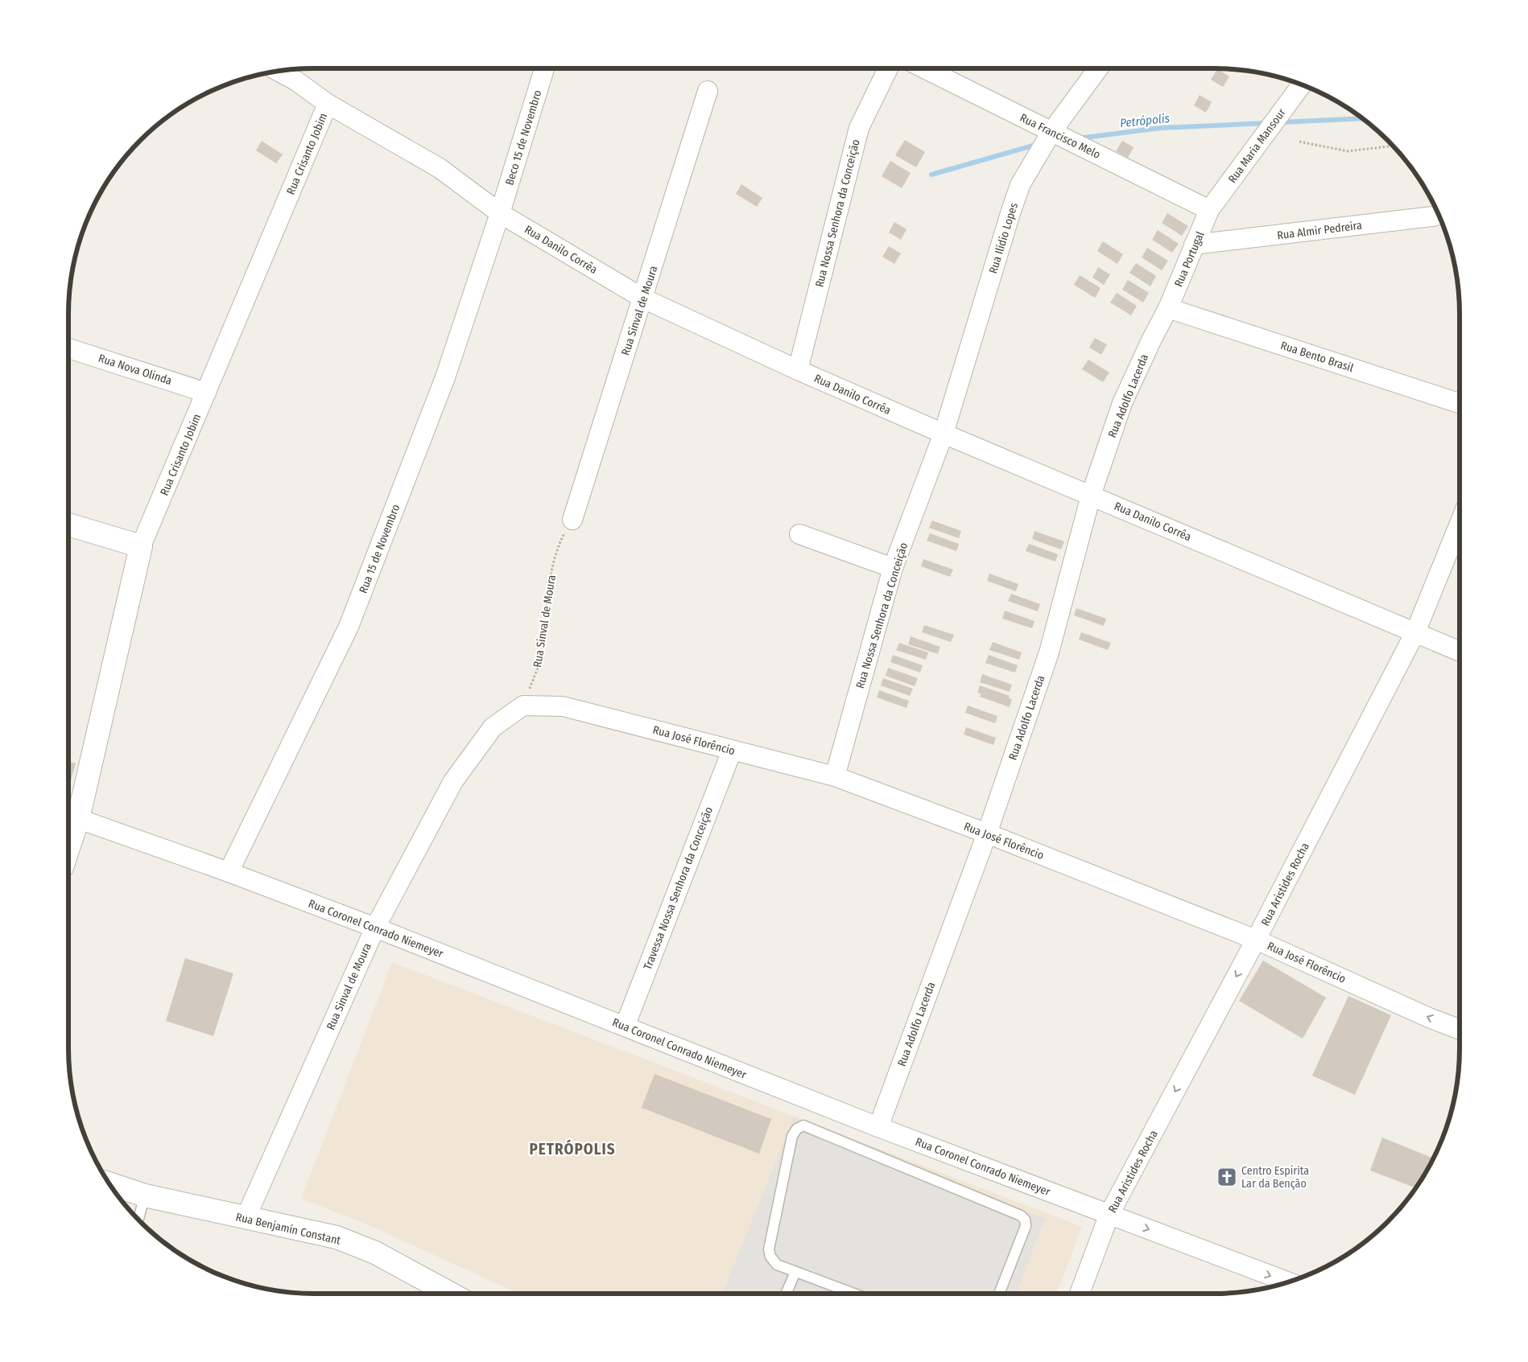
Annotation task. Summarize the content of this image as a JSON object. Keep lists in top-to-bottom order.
{
  "streets": {
    "street": [
      "Rua Francisco Melo",
      "Beco 15 de Novembro",
      "Rua Maria Mansour",
      "Rua Crisanto Jobim",
      "Rua Nossa Senhora da Conceição",
      "Rua Almir Pedreira",
      "Rua Ilídio Lopes",
      "Rua Danilo Corrêa",
      "Rua Portugal",
      "Rua Sinval de Moura",
      "Rua Bento Brasil",
      "Rua Nova Olinda",
      "Rua Adolfo Lacerda",
      "Rua 15 de Novembro",
      "Rua José Florêncio",
      "Rua Aristides Rocha",
      "Travessa Nossa Senhora da Conceição",
      "Rua Coronel Conrado Niemeyer",
      "Rua Benjamín Constant"
    ]
  },
  "crossings": [
    ["Rua Francisco Melo", "Rua Maria Mansour"],
    ["Rua Francisco Melo", "Rua Ilídio Lopes"],
    ["Rua Francisco Melo", "Rua Portugal"],
    ["Beco 15 de Novembro", "Rua Danilo Corrêa"],
    ["Beco 15 de Novembro", "Rua 15 de Novembro"],
    ["Rua Maria Mansour", "Rua Portugal"],
    ["Rua Crisanto Jobim", "Rua Danilo Corrêa"],
    ["Rua Crisanto Jobim", "Rua Nova Olinda"],
    ["Rua Crisanto Jobim", "Rua Coronel Conrado Niemeyer"],
    ["Rua Nossa Senhora da Conceição", "Rua Ilídio Lopes"],
    ["Rua Nossa Senhora da Conceição", "Rua Danilo Corrêa"],
    ["Rua Nossa Senhora da Conceição", "Rua José Florêncio"],
    ["Rua Almir Pedreira", "Rua Portugal"],
    ["Rua Ilídio Lopes", "Rua Danilo Corrêa"],
    ["Rua Danilo Corrêa", "Rua Sinval de Moura"],
    ["Rua Danilo Corrêa", "Rua Adolfo Lacerda"],
    ["Rua Danilo Corrêa", "Rua 15 de Novembro"],
    ["Rua Danilo Corrêa", "Rua Aristides Rocha"],
    ["Rua Portugal", "Rua Bento Brasil"],
    ["Rua Portugal", "Rua Adolfo Lacerda"],
    ["Rua Sinval de Moura", "Rua José Florêncio"],
    ["Rua Sinval de Moura", "Rua Coronel Conrado Niemeyer"],
    ["Rua Sinval de Moura", "Rua Benjamín Constant"],
    ["Rua Bento Brasil", "Rua Adolfo Lacerda"],
    ["Rua Adolfo Lacerda", "Rua José Florêncio"],
    ["Rua Adolfo Lacerda", "Rua Coronel Conrado Niemeyer"],
    ["Rua 15 de Novembro", "Rua Coronel Conrado Niemeyer"],
    ["Rua José Florêncio", "Rua Aristides Rocha"],
    ["Rua José Florêncio", "Travessa Nossa Senhora da Conceição"],
    ["Rua Aristides Rocha", "Rua Coronel Conrado Niemeyer"],
    ["Travessa Nossa Senhora da Conceição", "Rua Coronel Conrado Niemeyer"]
  ],
  "one_way": ["Rua Aristides Rocha"],
  "districts": ["PETRÓPOLIS"],
  "water": ["Petrópolis"],
  "places": {
    "church": ["Centro Espírita Lar da Benção"]
  }
}
